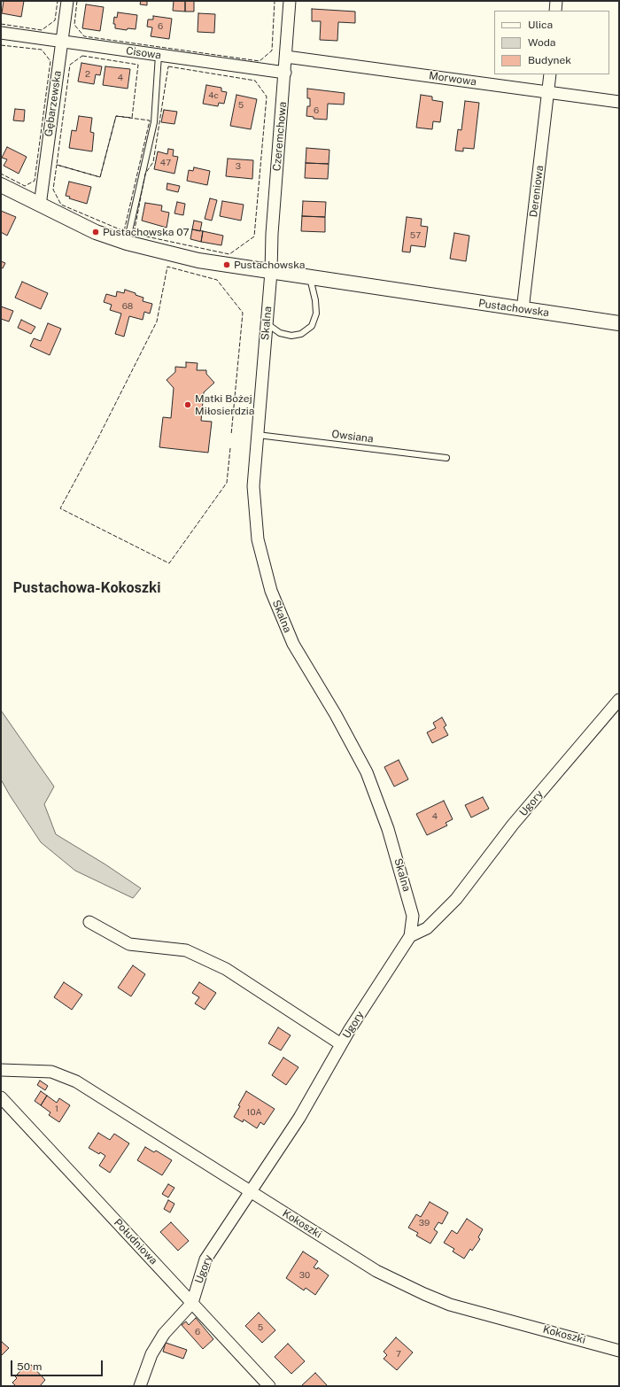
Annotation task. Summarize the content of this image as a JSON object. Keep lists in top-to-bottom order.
{
  "streets": {
    "street": [
      "Cisowa",
      "Morwowa",
      "Gębarzewska",
      "Czeremchowa",
      "Dereniowa",
      "Pustachowska",
      "Skalna",
      "Ugory",
      "Kokoszki",
      "Południowa"
    ],
    "lane": ["Owsiana"]
  },
  "crossings": [
    ["Cisowa", "Gębarzewska"],
    ["Cisowa", "Czeremchowa"],
    ["Morwowa", "Czeremchowa"],
    ["Morwowa", "Dereniowa"],
    ["Gębarzewska", "Pustachowska"],
    ["Czeremchowa", "Pustachowska"],
    ["Czeremchowa", "Skalna"],
    ["Dereniowa", "Pustachowska"],
    ["Pustachowska", "Skalna"],
    ["Skalna", "Owsiana"],
    ["Skalna", "Ugory"],
    ["Ugory", "Kokoszki"],
    ["Ugory", "Południowa"]
  ],
  "districts": ["Pustachowa-Kokoszki"],
  "places": ["Pustachowska 07", "Pustachowska", "Matki Bożej Miłosierdzia"],
  "house_numbers": [
    "6",
    "2",
    "4",
    "4c",
    "5",
    "6",
    "47",
    "3",
    "57",
    "68",
    "4",
    "1",
    "10A",
    "39",
    "30",
    "5",
    "6",
    "7"
  ],
  "legend": ["Ulica", "Woda", "Budynek"],
  "scale_bar": "50 m"
}
